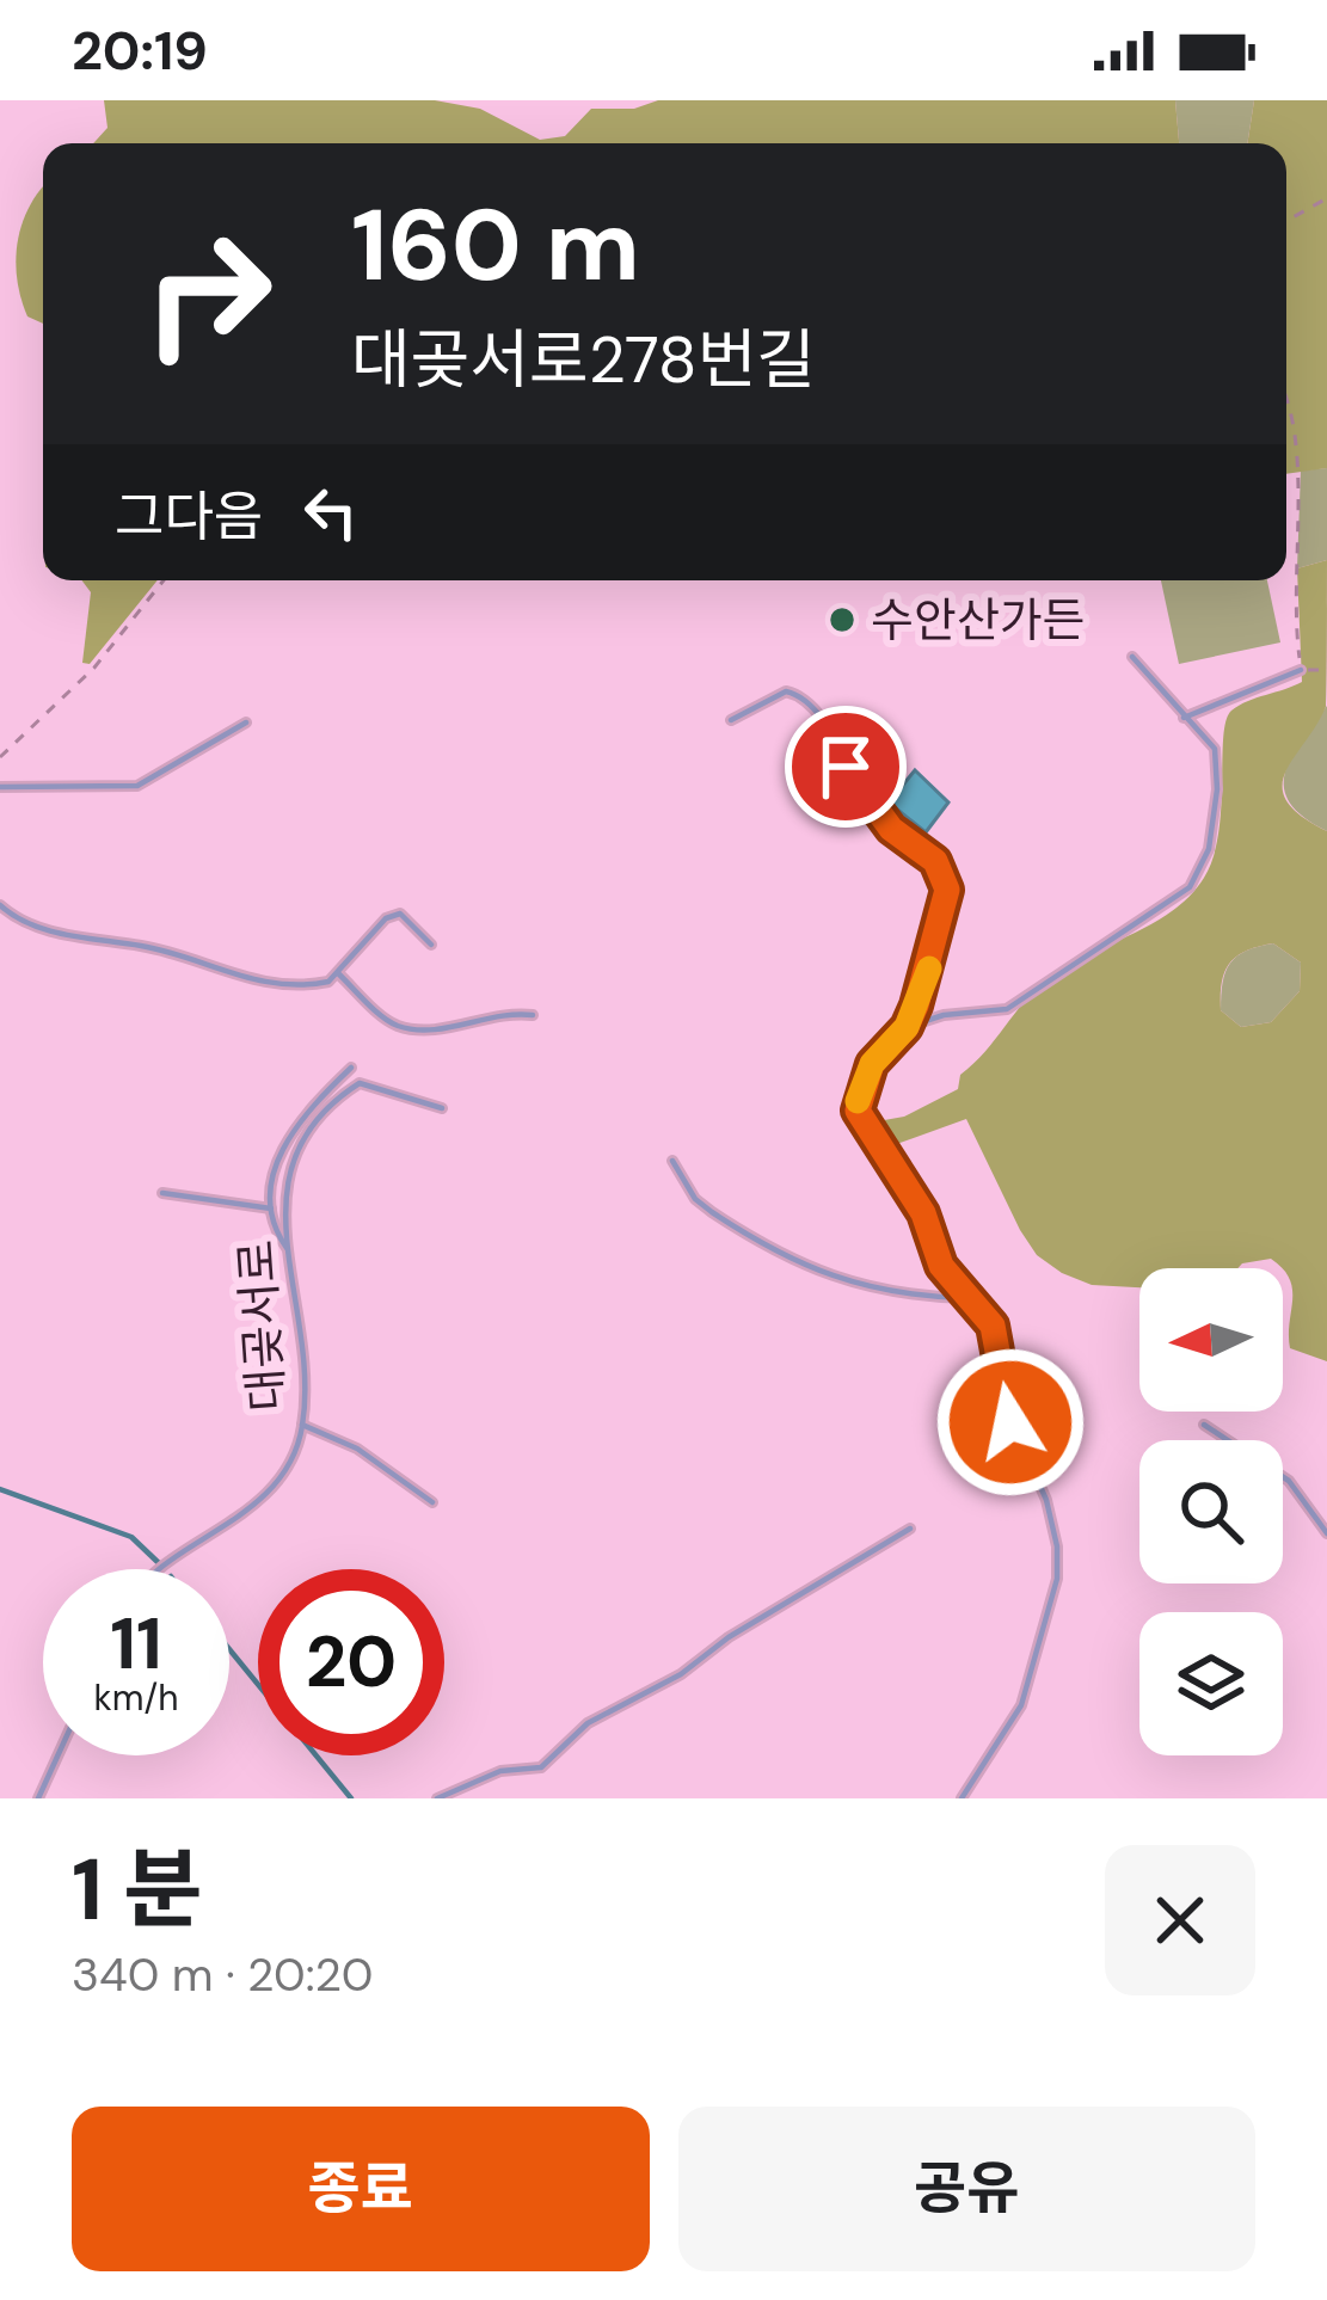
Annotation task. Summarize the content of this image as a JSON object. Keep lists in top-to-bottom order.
{
  "streets": {
    "lane": ["대곶서로"]
  },
  "places": ["수안산가든"],
  "north": "left",
  "page": {
    "status": "20:19",
    "turn": ["160 m", "대곶서로278번길"],
    "then": "그다음",
    "speed": "11 km/h",
    "limit": "20",
    "heading": ["1 분", "340 m · 20:20"],
    "buttons": ["종료", "공유"]
  }
}
